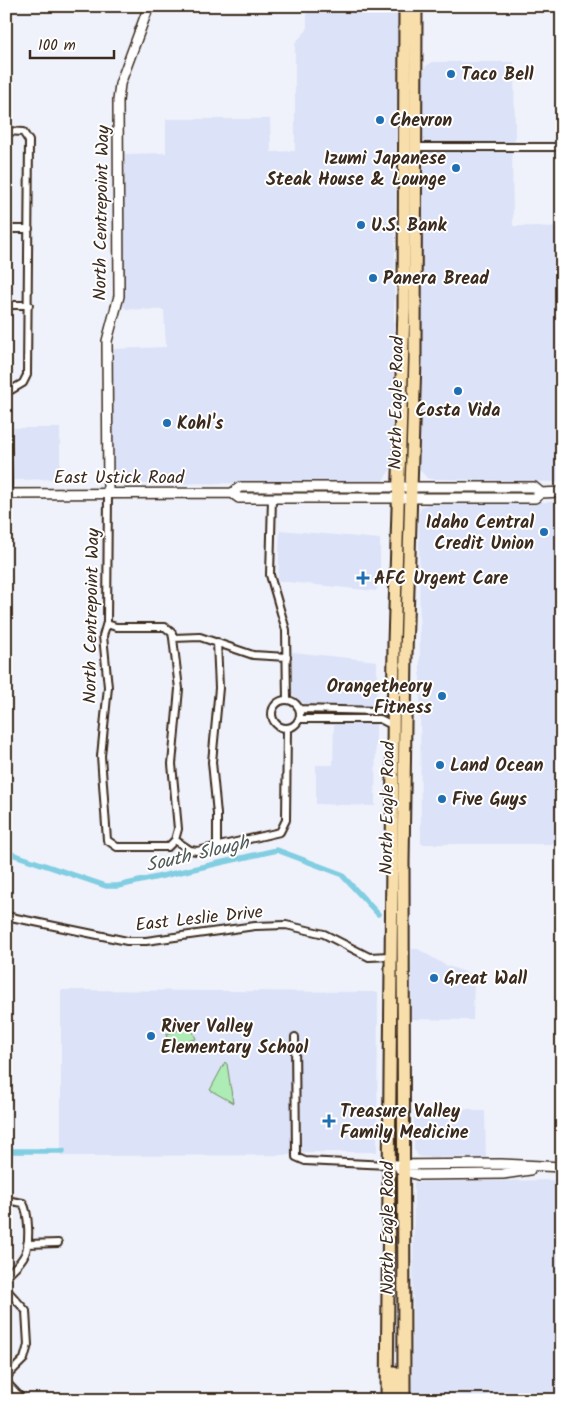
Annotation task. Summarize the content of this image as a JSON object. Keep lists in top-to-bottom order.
{
  "streets": {
    "highway": ["North Eagle Road"],
    "main road": ["North Centrepoint Way", "East Ustick Road"],
    "street": ["East Leslie Drive"]
  },
  "crossings": [
    ["North Centrepoint Way", "East Ustick Road"],
    ["North Eagle Road", "East Ustick Road"],
    ["North Eagle Road", "East Leslie Drive"]
  ],
  "water": ["South Slough"],
  "places": {
    "other": [
      "Taco Bell",
      "Chevron",
      "Izumi Japanese Steak House & Lounge",
      "U.S. Bank",
      "Panera Bread",
      "Costa Vida",
      "Kohl's",
      "Idaho Central Credit Union",
      "Orangetheory Fitness",
      "Land Ocean",
      "Five Guys",
      "Great Wall",
      "River Valley Elementary School"
    ],
    "health": ["AFC Urgent Care", "Treasure Valley Family Medicine"]
  },
  "scale_bar": "100 m"
}
